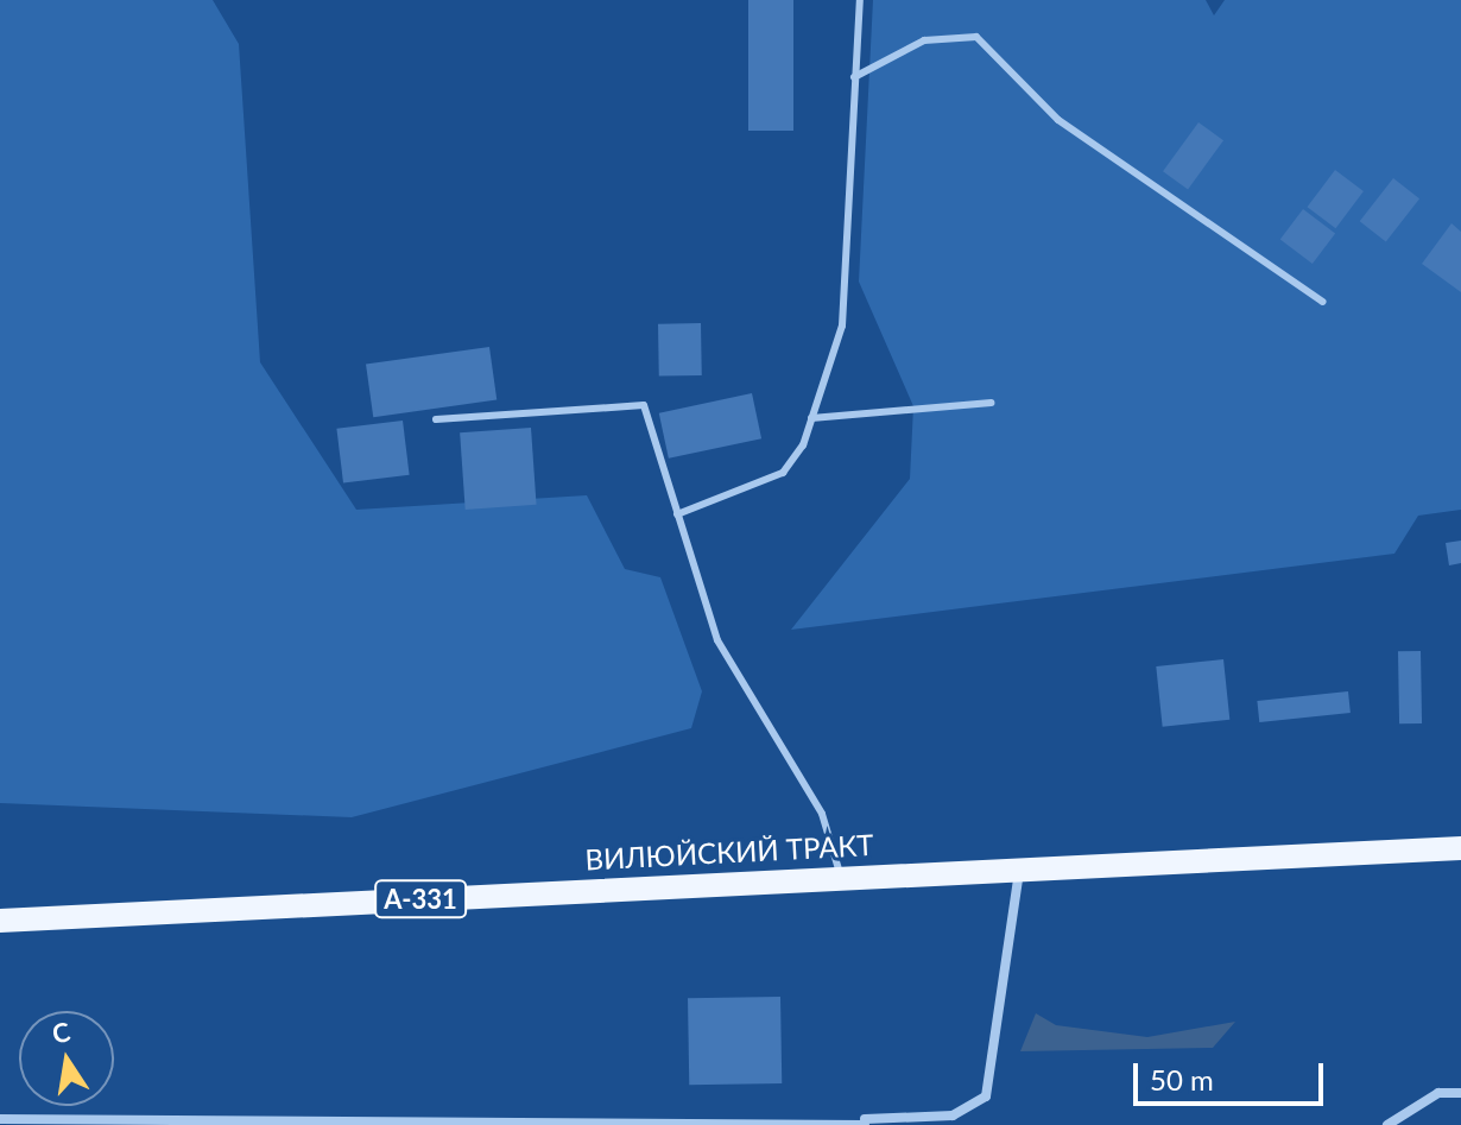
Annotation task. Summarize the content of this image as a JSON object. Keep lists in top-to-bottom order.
{
  "streets": {
    "main road": ["ВИЛЮЙСКИЙ ТРАКТ", "А-331"]
  },
  "scale_bar": "50 m",
  "north": "top"
}
